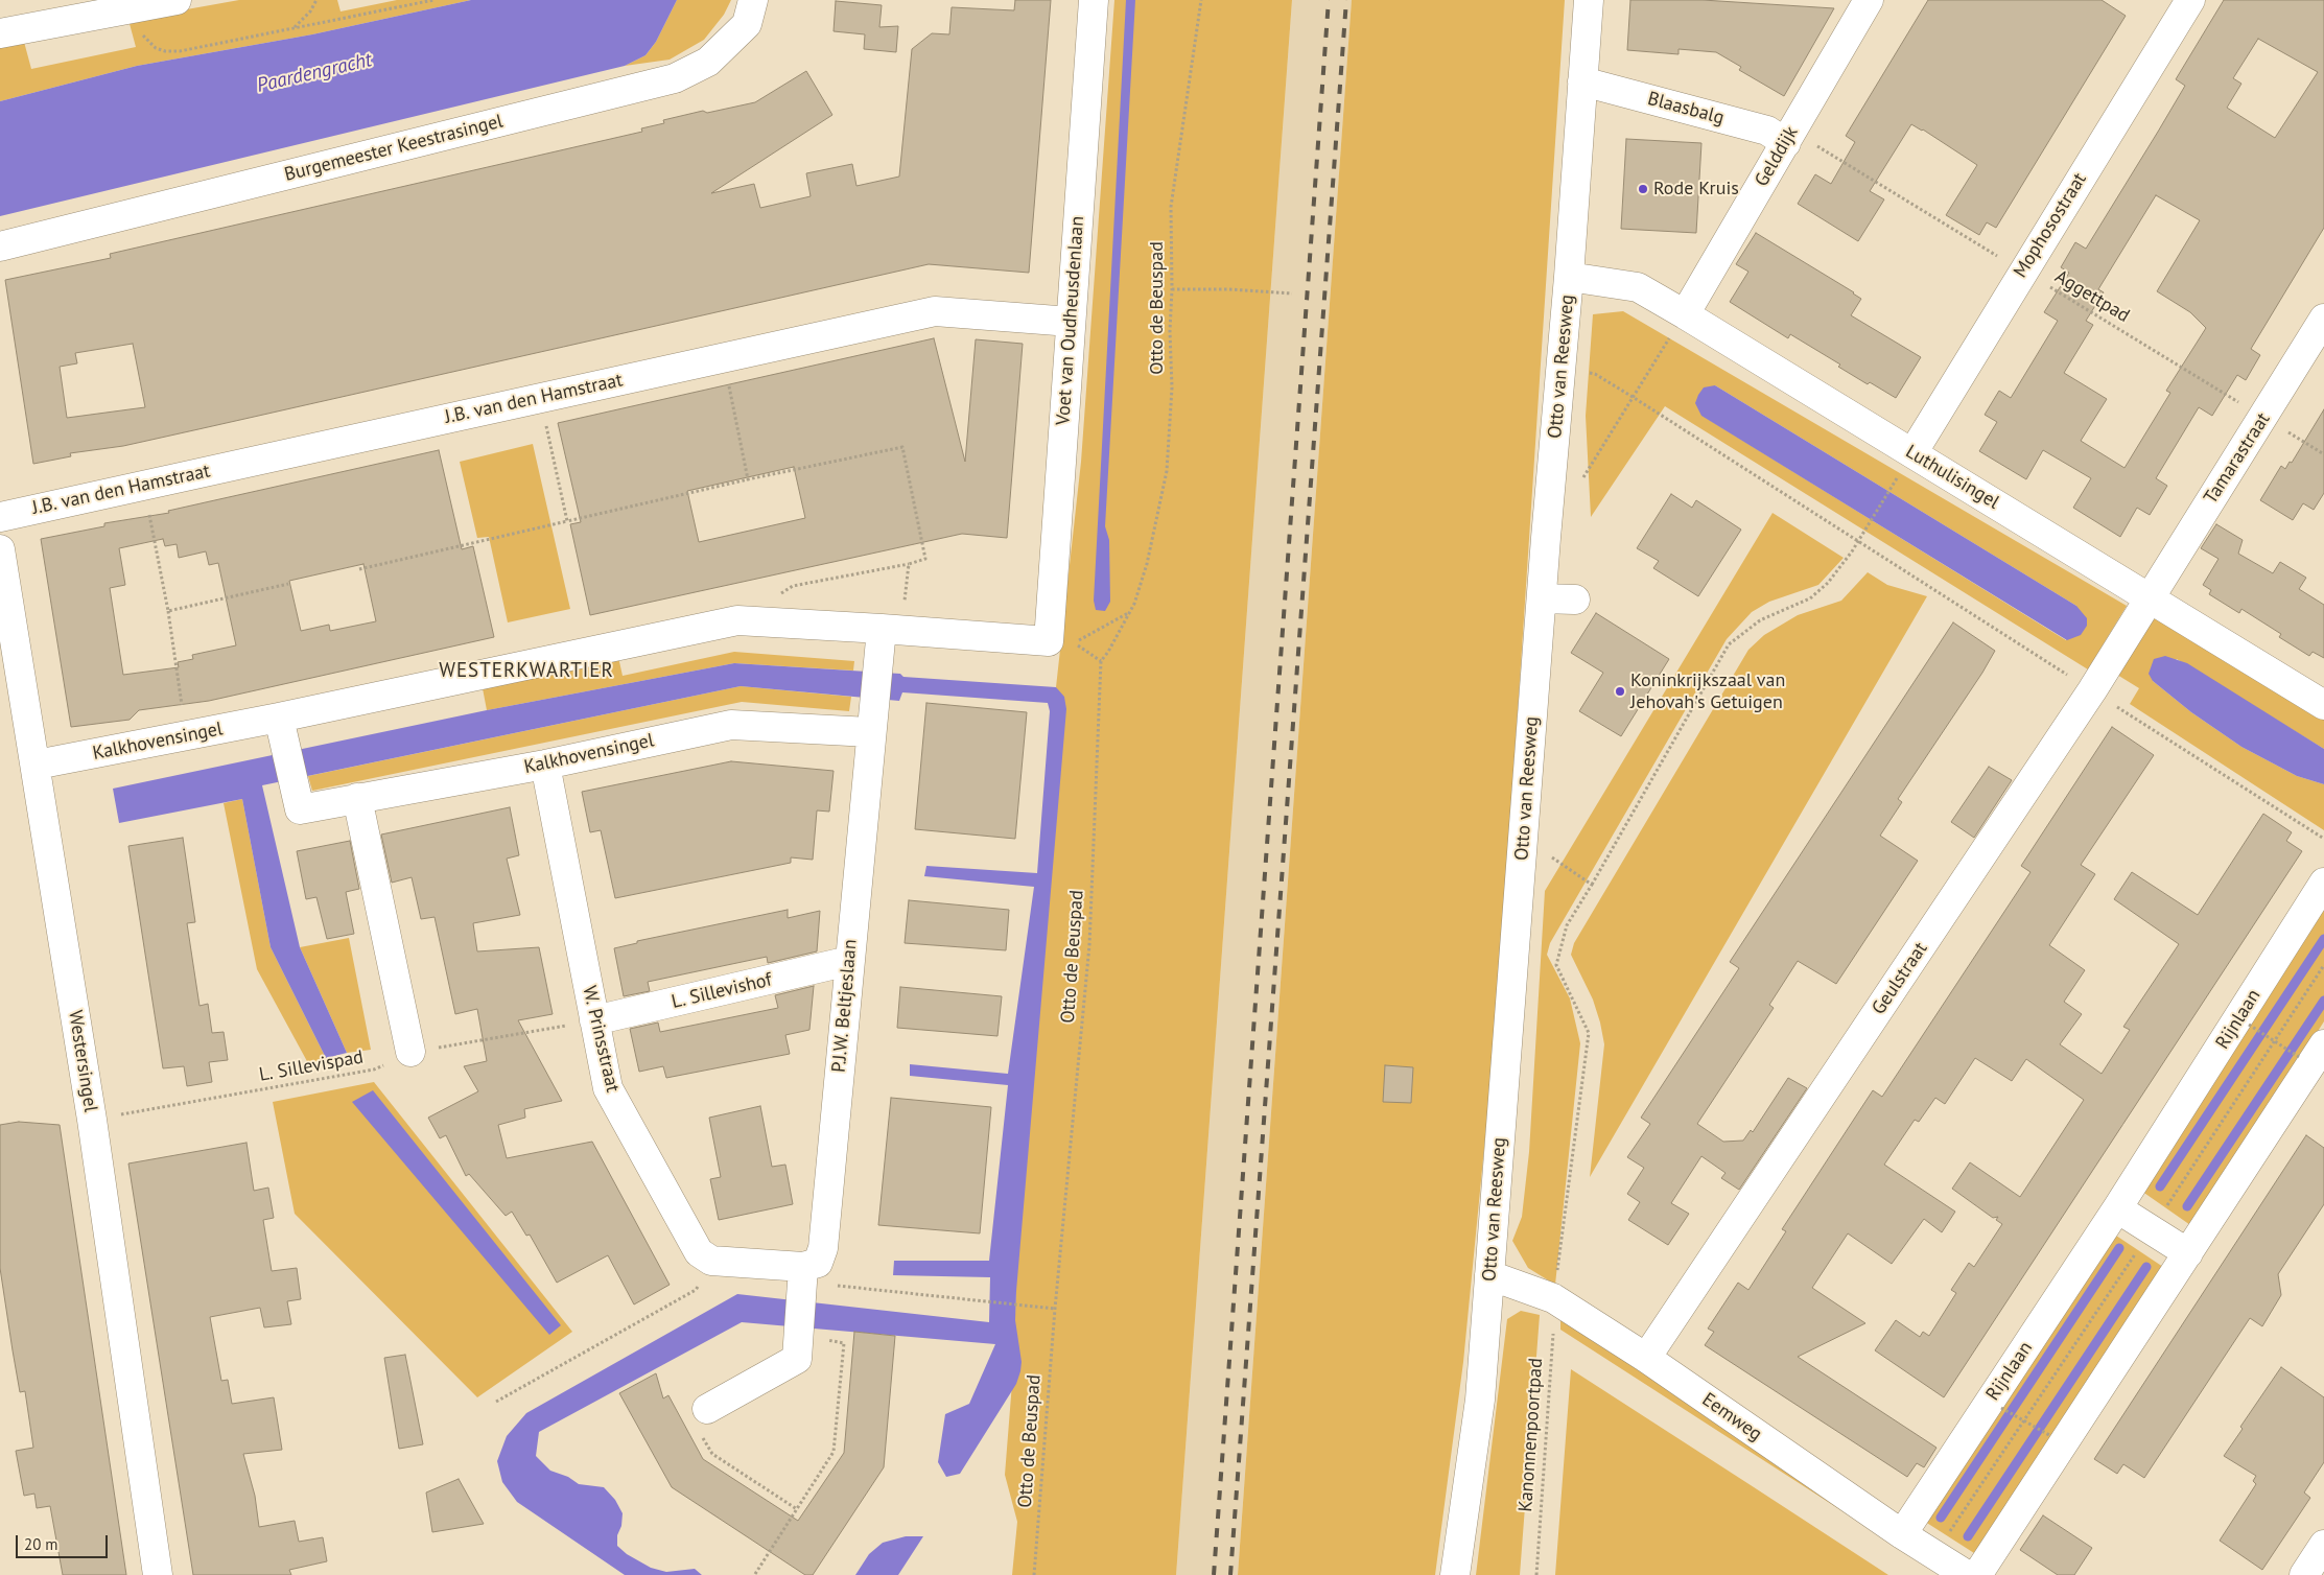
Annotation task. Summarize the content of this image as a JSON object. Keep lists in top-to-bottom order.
{
  "streets": {
    "street": [
      "Blaasbalg",
      "Burgemeester Keestrasingel",
      "Gelddijk",
      "Mophosostraat",
      "Voet van Oudheusdenlaan",
      "Otto van Reesweg",
      "J.B. van den Hamstraat",
      "Tamarastraat",
      "Luthulisingel",
      "Kalkhovensingel",
      "Geulstraat",
      "L. Sillevishof",
      "P.J.W. Beltjeslaan",
      "Rijnlaan",
      "W. Prinsstraat",
      "Westersingel",
      "Eemweg"
    ],
    "path": [
      "Aggettpad",
      "Otto de Beuspad",
      "L. Sillevispad",
      "Kanonnenpoortpad"
    ]
  },
  "crossings": [
    ["Blaasbalg", "Gelddijk"],
    ["Blaasbalg", "Aggettpad"],
    ["Blaasbalg", "Otto van Reesweg"],
    ["Gelddijk", "Aggettpad"],
    ["Gelddijk", "Luthulisingel"],
    ["Mophosostraat", "Aggettpad"],
    ["Mophosostraat", "Luthulisingel"],
    ["Mophosostraat", "Kanonnenpoortpad"],
    ["Aggettpad", "Tamarastraat"],
    ["Voet van Oudheusdenlaan", "J.B. van den Hamstraat"],
    ["Voet van Oudheusdenlaan", "Kalkhovensingel"],
    ["Otto van Reesweg", "Luthulisingel"],
    ["Otto van Reesweg", "Eemweg"],
    ["Tamarastraat", "Luthulisingel"],
    ["Tamarastraat", "Geulstraat"],
    ["Luthulisingel", "Geulstraat"],
    ["Luthulisingel", "Kanonnenpoortpad"],
    ["Kalkhovensingel", "P.J.W. Beltjeslaan"],
    ["Kalkhovensingel", "W. Prinsstraat"],
    ["Kalkhovensingel", "Westersingel"],
    ["Geulstraat", "Eemweg"],
    ["L. Sillevishof", "P.J.W. Beltjeslaan"],
    ["L. Sillevishof", "W. Prinsstraat"],
    ["L. Sillevishof", "L. Sillevispad"],
    ["Rijnlaan", "Eemweg"],
    ["W. Prinsstraat", "L. Sillevispad"],
    ["Westersingel", "L. Sillevispad"],
    ["Eemweg", "Kanonnenpoortpad"]
  ],
  "districts": ["WESTERKWARTIER"],
  "water": ["Paardengracht"],
  "places": ["Rode Kruis", "Koninkrijkszaal van Jehovah's Getuigen"],
  "scale_bar": "20 m"
}
